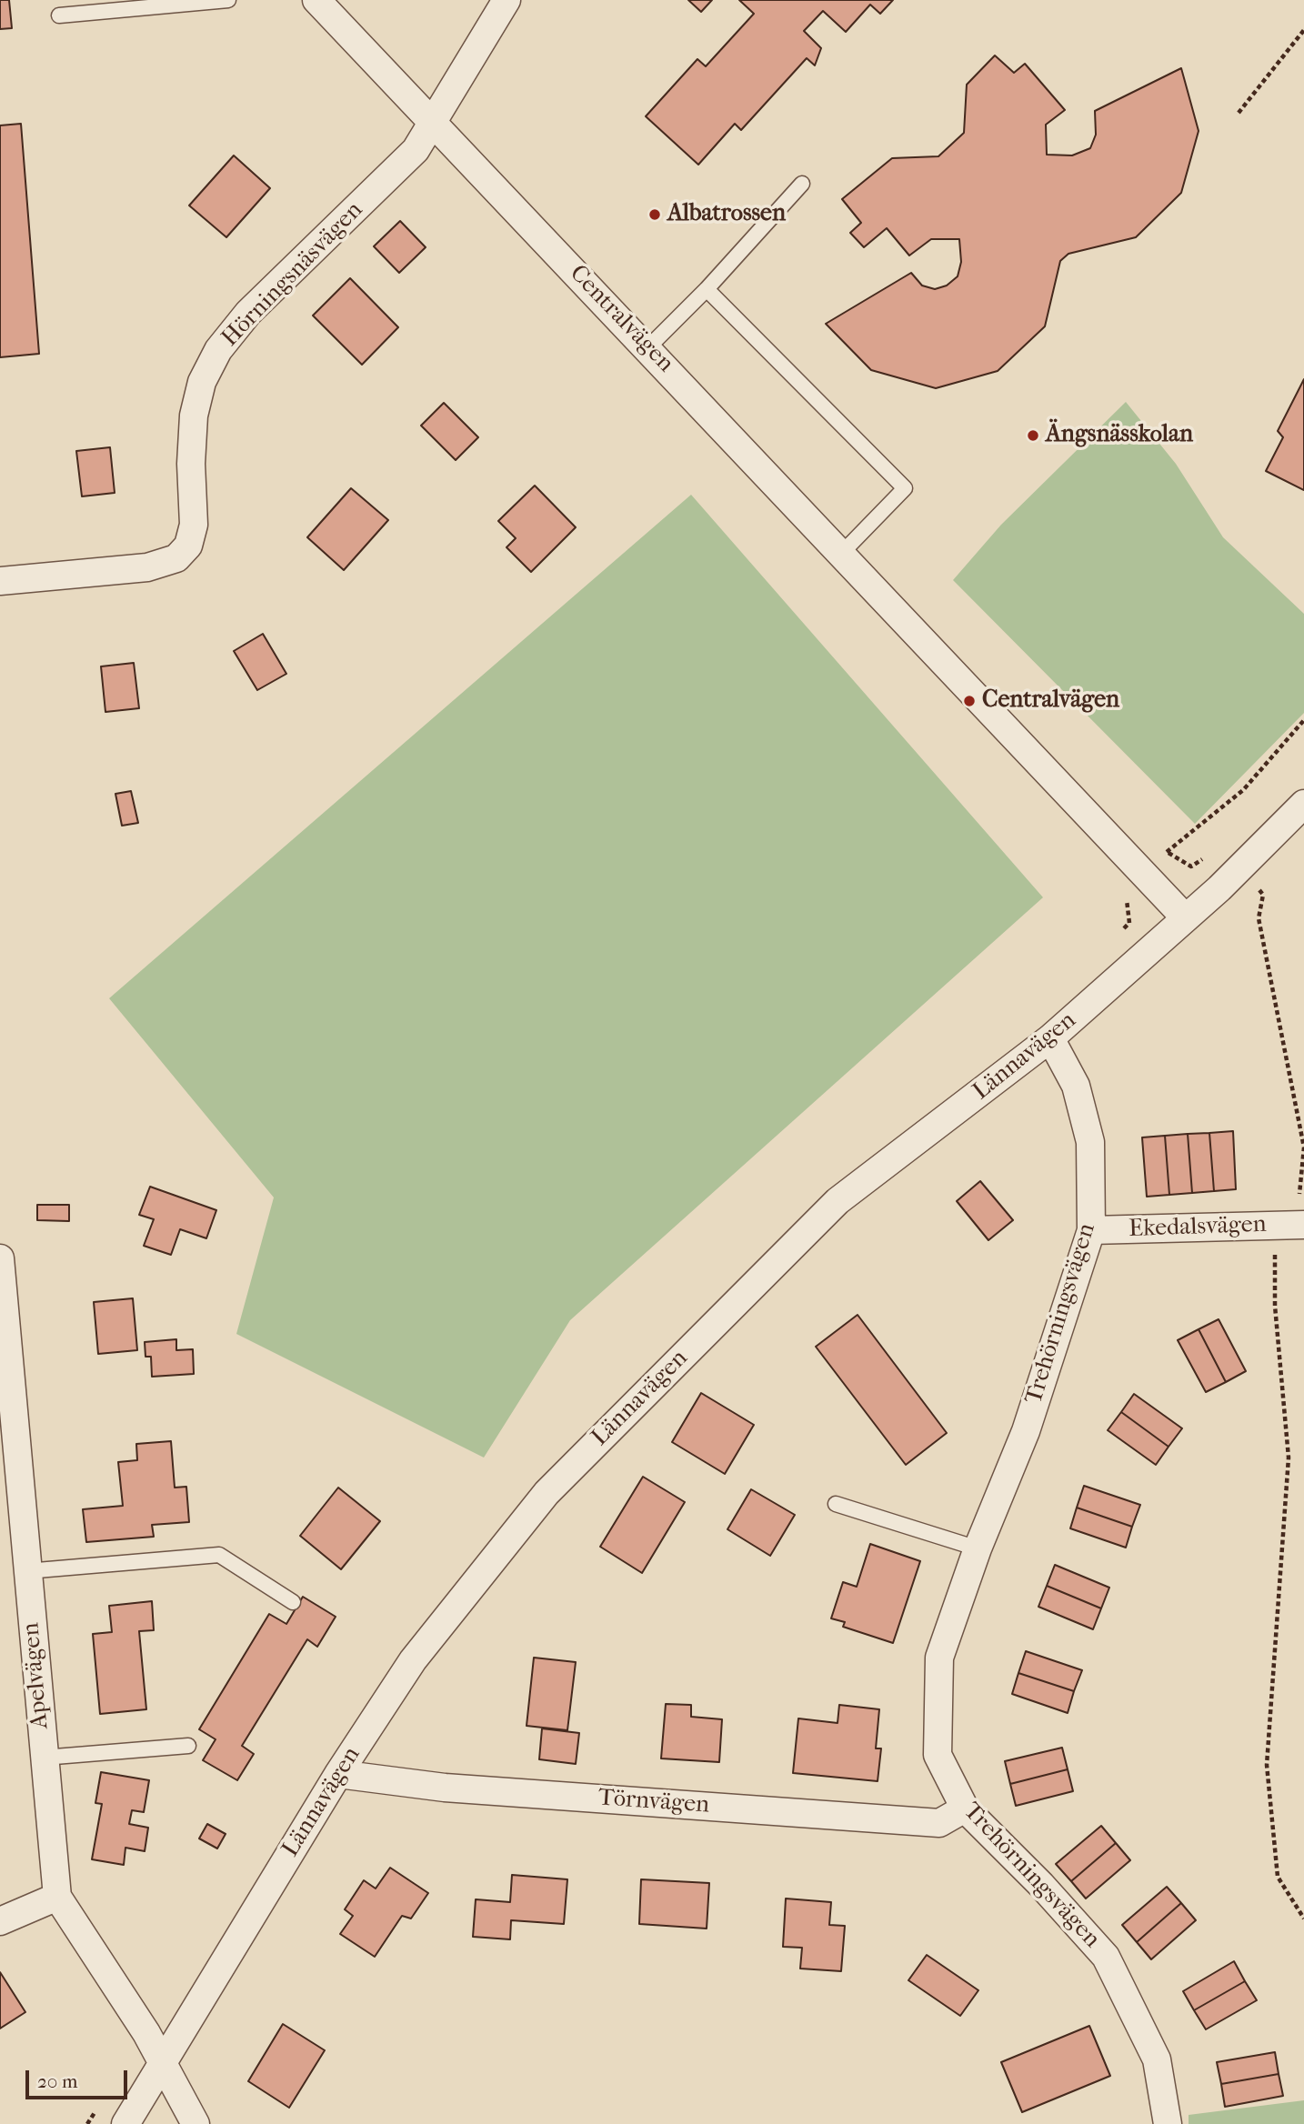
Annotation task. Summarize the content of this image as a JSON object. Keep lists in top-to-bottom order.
{
  "streets": {
    "street": [
      "Hörningsnäsvägen",
      "Centralvägen",
      "Lännavägen",
      "Ekedalsvägen",
      "Trehörningsvägen",
      "Apelvägen",
      "Törnvägen"
    ]
  },
  "crossings": [
    ["Hörningsnäsvägen", "Centralvägen"],
    ["Centralvägen", "Lännavägen"],
    ["Lännavägen", "Trehörningsvägen"],
    ["Lännavägen", "Apelvägen"],
    ["Lännavägen", "Törnvägen"],
    ["Ekedalsvägen", "Trehörningsvägen"],
    ["Trehörningsvägen", "Törnvägen"]
  ],
  "places": ["Albatrossen", "Ängsnässkolan", "Centralvägen"],
  "scale_bar": "20 m"
}
